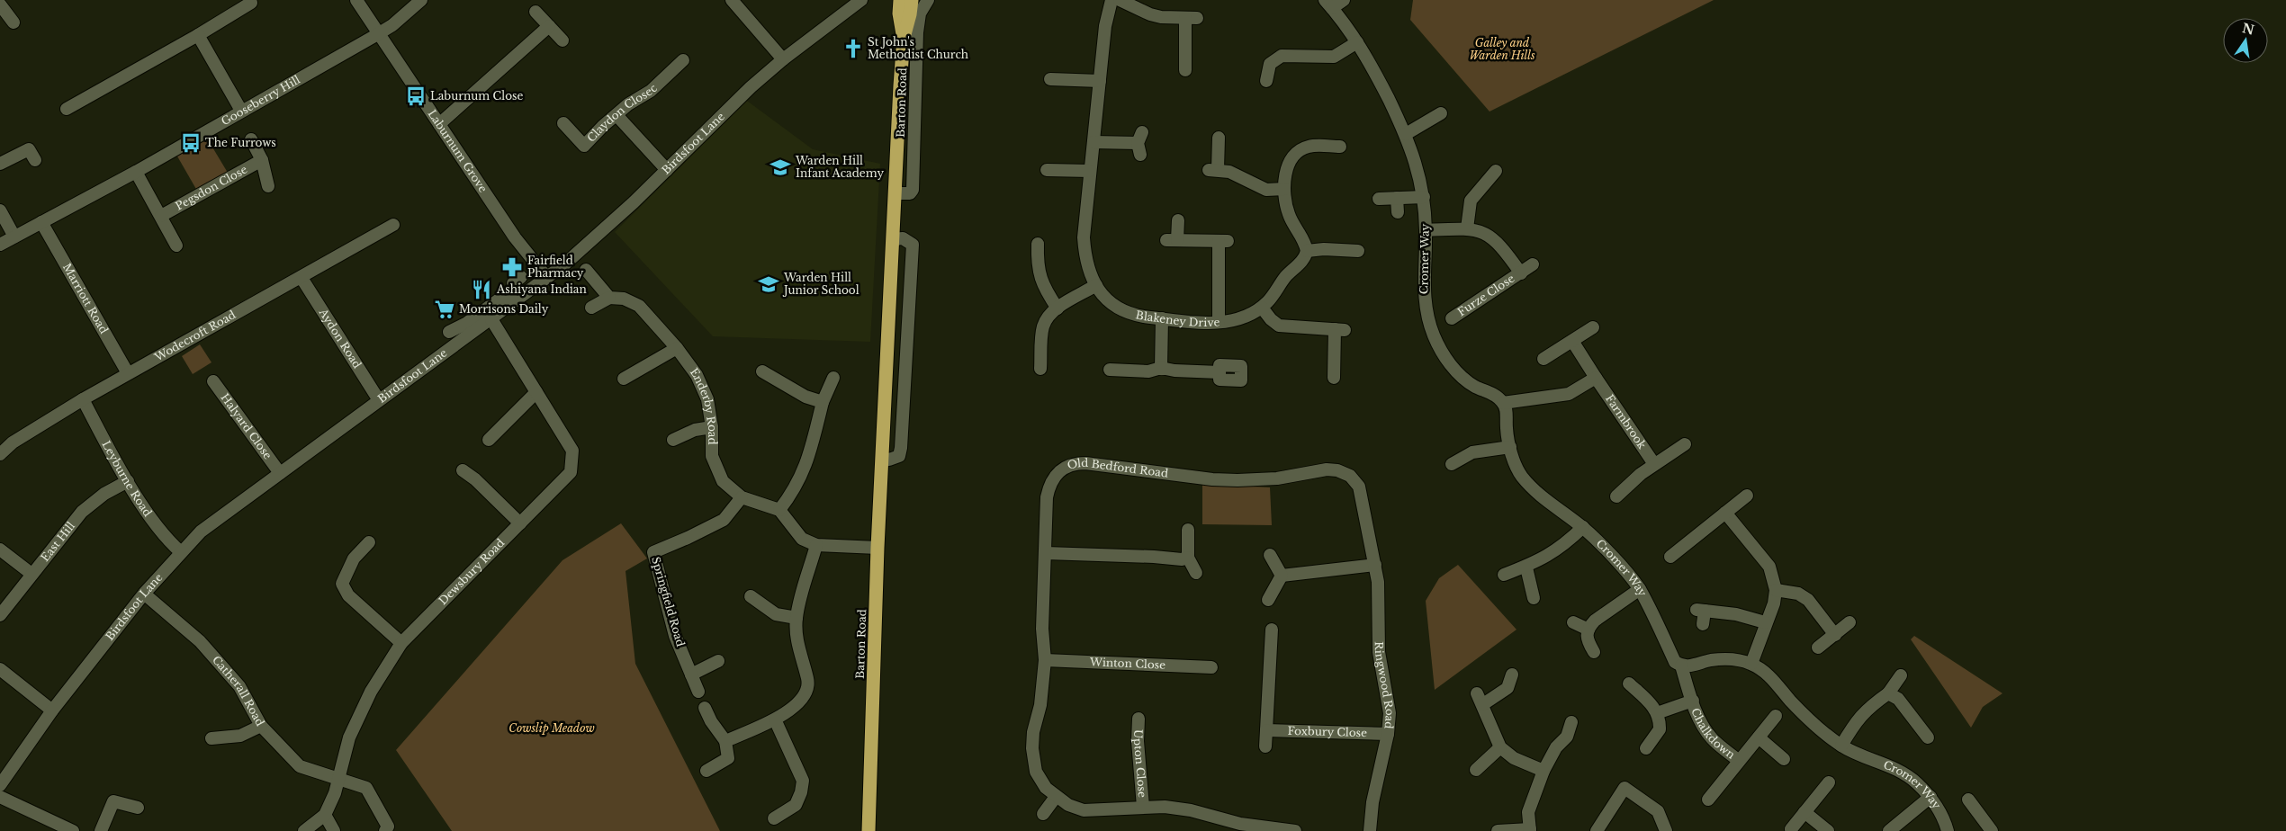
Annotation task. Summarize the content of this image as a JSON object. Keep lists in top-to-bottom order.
{
  "streets": {
    "highway": ["Barton Road"],
    "street": [
      "Gooseberry Hill",
      "Claydon Closec",
      "Birdsfoot Lane",
      "Laburnum Grove",
      "Pegsdon Close",
      "Cromer Way",
      "Furze Close",
      "Marriott Road",
      "Blakeney Drive",
      "Wodecroft Road",
      "Aydon Road",
      "Enderby Road",
      "Farmbrook",
      "Halyard Close",
      "Old Bedford Road",
      "Leyburne Road",
      "East Hill",
      "Dewsbury Road",
      "Springfield Road",
      "Winton Close",
      "Ringwood Road",
      "Catherall Road",
      "Chalkdown",
      "Foxbury Close",
      "Upton Close"
    ]
  },
  "crossings": [
    ["Gooseberry Hill", "Laburnum Grove"],
    ["Gooseberry Hill", "Marriott Road"],
    ["Birdsfoot Lane", "Laburnum Grove"],
    ["Birdsfoot Lane", "Aydon Road"],
    ["Birdsfoot Lane", "Halyard Close"],
    ["Birdsfoot Lane", "Leyburne Road"],
    ["Birdsfoot Lane", "Dewsbury Road"],
    ["Birdsfoot Lane", "Catherall Road"],
    ["Cromer Way", "Furze Close"],
    ["Cromer Way", "Chalkdown"],
    ["Marriott Road", "Wodecroft Road"],
    ["Wodecroft Road", "Aydon Road"],
    ["Wodecroft Road", "Leyburne Road"],
    ["Enderby Road", "Springfield Road"],
    ["Old Bedford Road", "Winton Close"],
    ["Old Bedford Road", "Ringwood Road"],
    ["Old Bedford Road", "Upton Close"],
    ["Leyburne Road", "East Hill"],
    ["Dewsbury Road", "Catherall Road"],
    ["Ringwood Road", "Foxbury Close"]
  ],
  "parks": ["Galley and Warden Hills", "Cowslip Meadow"],
  "places": {
    "church": ["St John's Methodist Church"],
    "bus stop": ["Laburnum Close", "The Furrows"],
    "school or university": ["Warden Hill Infant Academy", "Warden Hill Junior School"],
    "pharmacy": ["Fairfield Pharmacy"],
    "restaurant": ["Ashiyana Indian"],
    "supermarket": ["Morrisons Daily"]
  },
  "north": "top"
}
